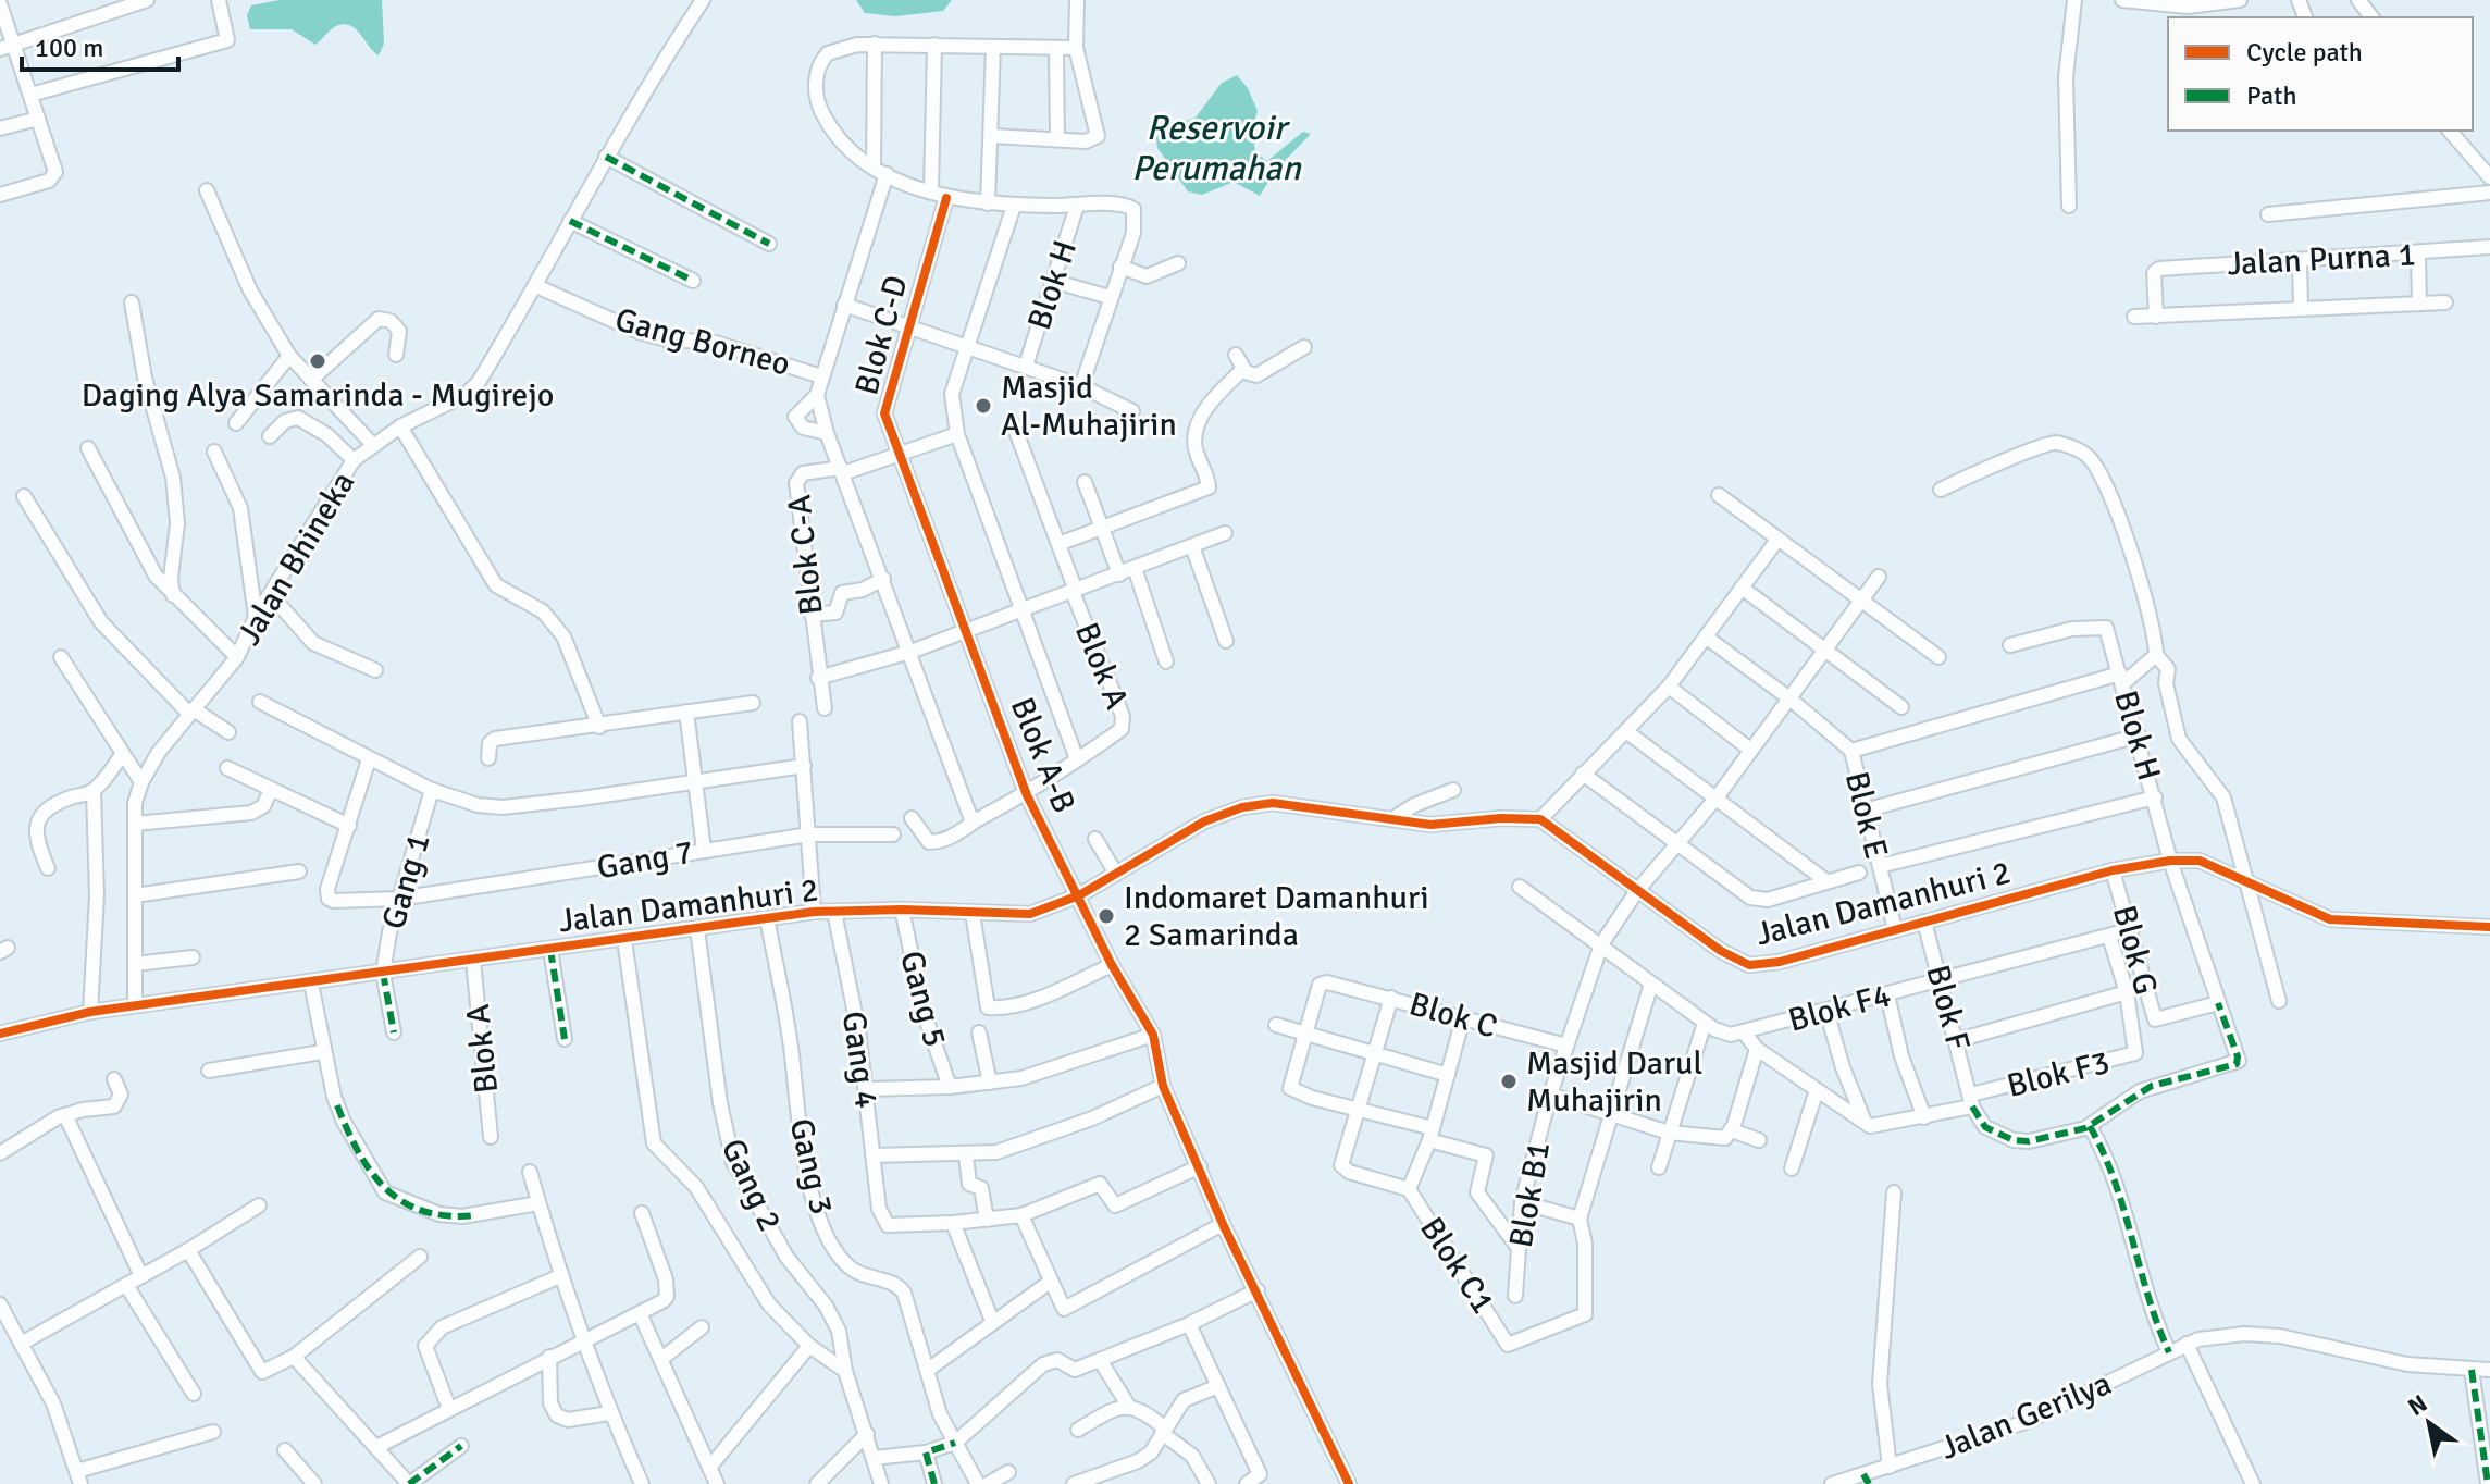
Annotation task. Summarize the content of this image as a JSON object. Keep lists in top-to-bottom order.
{
  "streets": {
    "street": [
      "Jalan Purna 1",
      "Blok H",
      "Blok C-D",
      "Gang Borneo",
      "Blok C-A",
      "Jalan Bhineka",
      "Blok A",
      "Blok A-B",
      "Blok E",
      "Gang 7",
      "Gang 1",
      "Jalan Damanhuri 2",
      "Blok G",
      "Gang 5",
      "Blok F4",
      "Blok F",
      "Blok C",
      "Gang 4",
      "Blok F3",
      "Gang 3",
      "Gang 2",
      "Blok B1",
      "Blok C1",
      "Jalan Gerilya"
    ]
  },
  "crossings": [
    ["Blok H", "Jalan Damanhuri 2"],
    ["Blok H", "Blok G"],
    ["Blok C-D", "Blok A-B"],
    ["Gang Borneo", "Jalan Bhineka"],
    ["Jalan Bhineka", "Jalan Damanhuri 2"],
    ["Blok A", "Blok A-B"],
    ["Blok A", "Jalan Damanhuri 2"],
    ["Blok A-B", "Jalan Damanhuri 2"],
    ["Blok E", "Jalan Damanhuri 2"],
    ["Gang 7", "Gang 1"],
    ["Gang 1", "Jalan Damanhuri 2"],
    ["Jalan Damanhuri 2", "Blok G"],
    ["Jalan Damanhuri 2", "Gang 5"],
    ["Jalan Damanhuri 2", "Blok F"],
    ["Jalan Damanhuri 2", "Gang 4"],
    ["Jalan Damanhuri 2", "Gang 3"],
    ["Jalan Damanhuri 2", "Gang 2"],
    ["Jalan Damanhuri 2", "Blok B1"],
    ["Blok G", "Blok F4"],
    ["Blok F4", "Blok F"],
    ["Blok F", "Blok F3"],
    ["Blok C", "Blok B1"],
    ["Blok B1", "Blok C1"]
  ],
  "water": ["Reservoir Perumahan"],
  "places": [
    "Daging Alya Samarinda - Mugirejo",
    "Masjid Al-Muhajirin",
    "Indomaret Damanhuri 2 Samarinda",
    "Masjid Darul Muhajirin"
  ],
  "legend": ["Cycle path", "Path"],
  "scale_bar": "100 m",
  "north": "top left"
}
